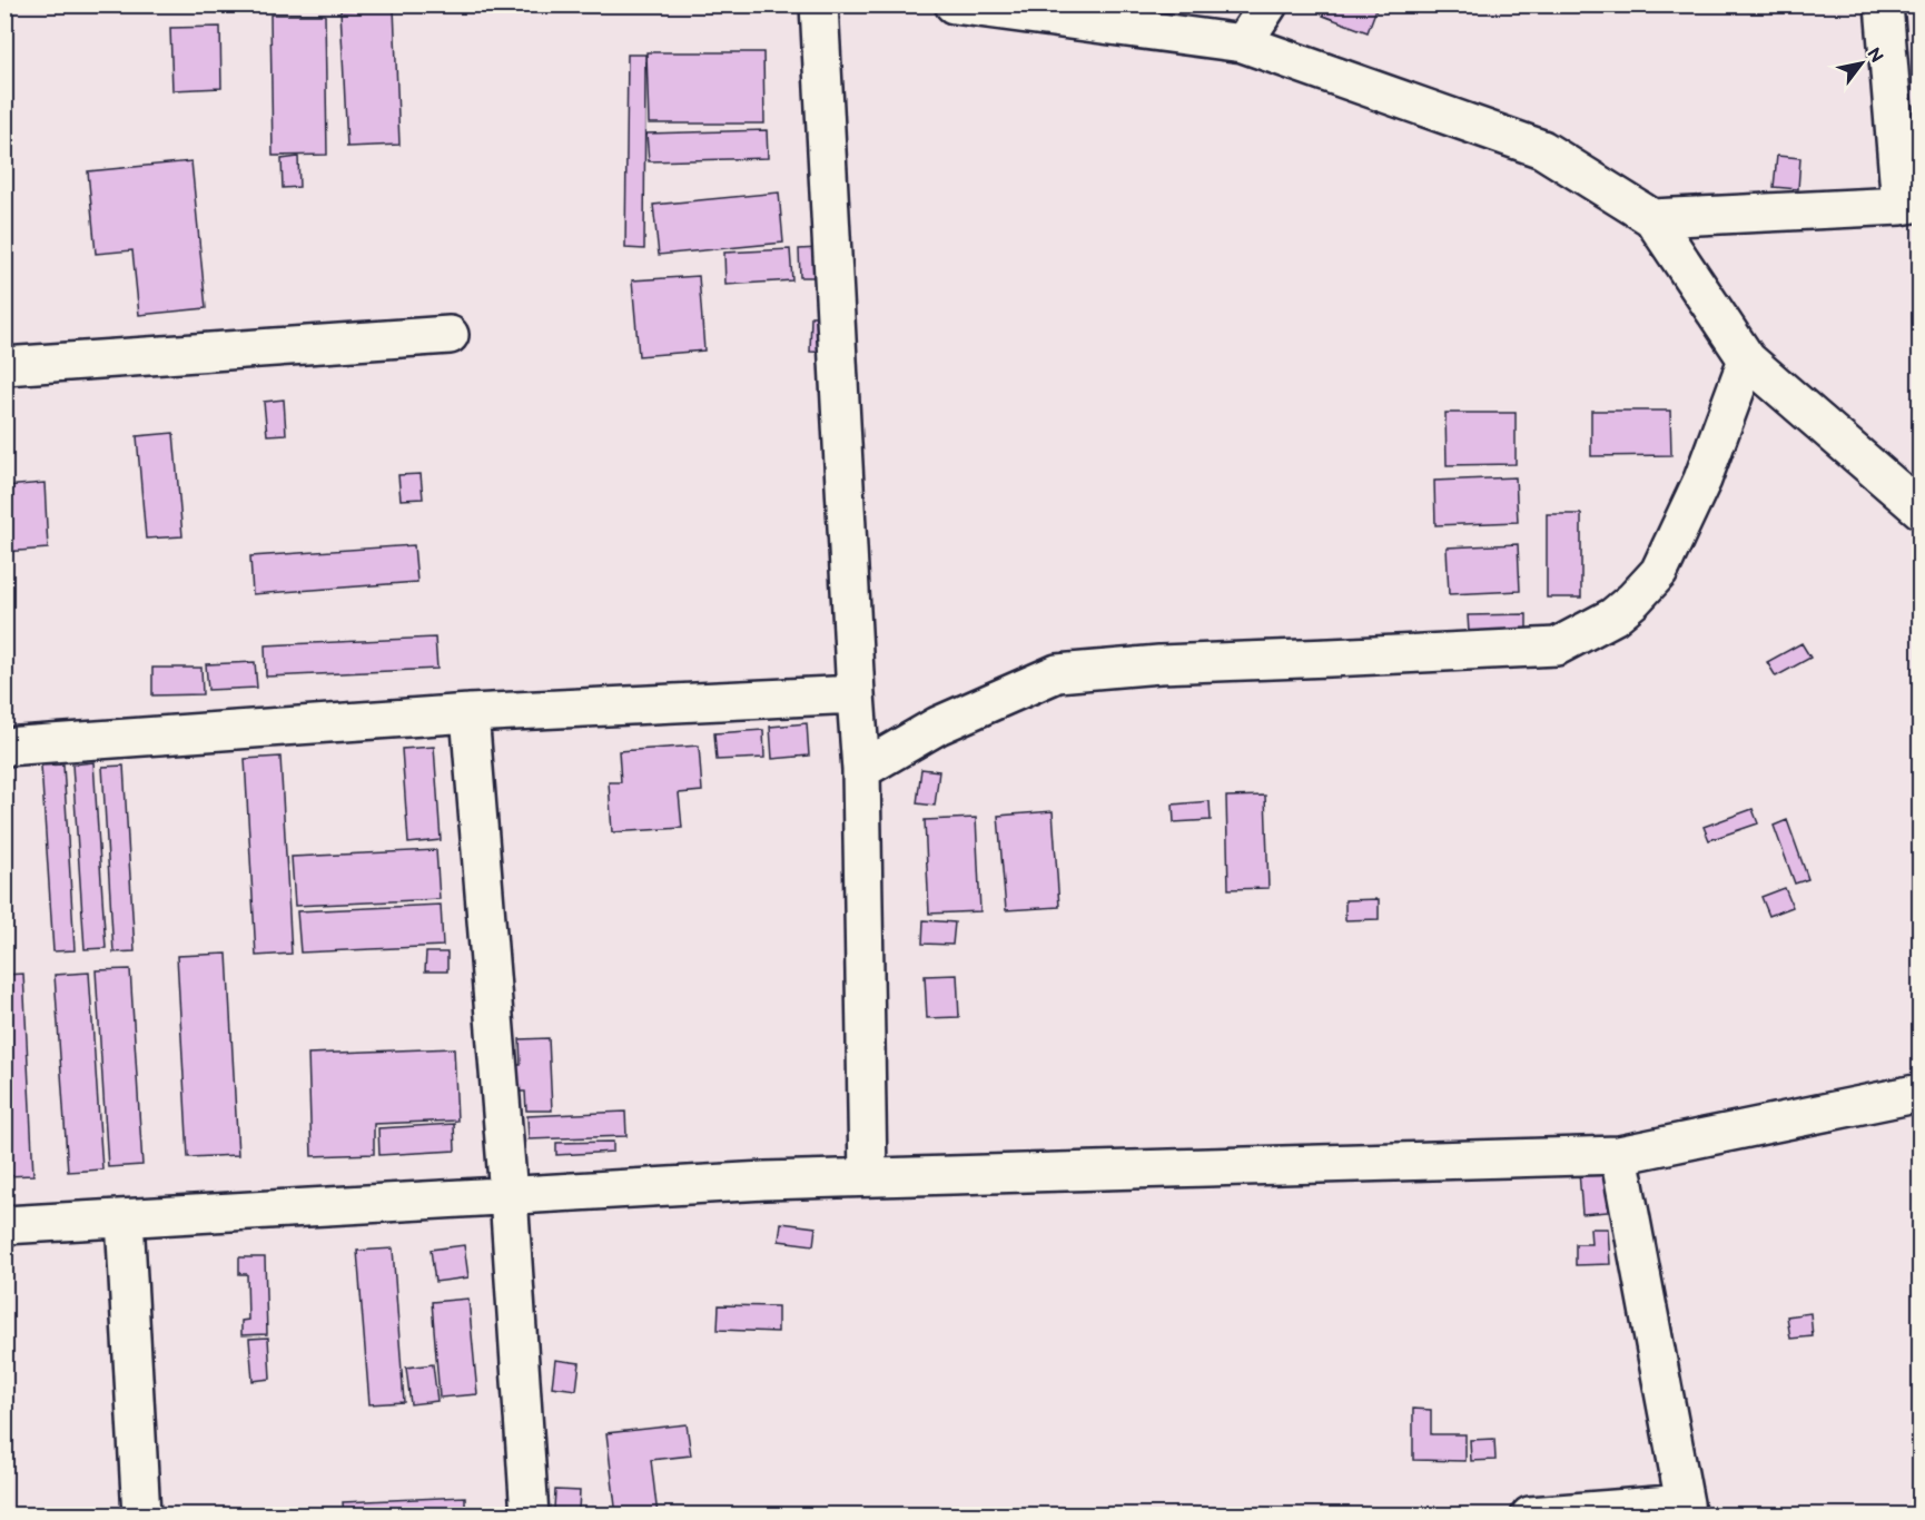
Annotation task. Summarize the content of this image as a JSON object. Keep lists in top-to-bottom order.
{
  "north": "top right"
}
